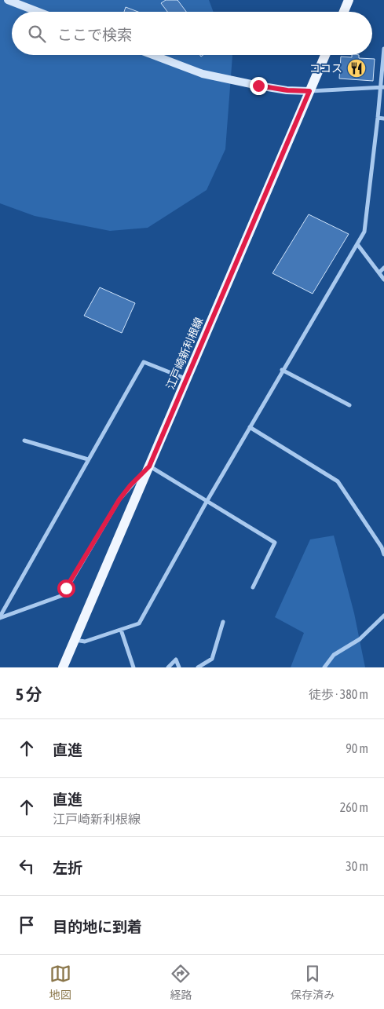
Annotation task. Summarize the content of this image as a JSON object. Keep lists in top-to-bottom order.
{
  "streets": {
    "main road": ["江戸崎新利根線"]
  },
  "places": {
    "restaurant": ["ココス"]
  },
  "page": {
    "search": "ここで検索",
    "heading": ["5 分", "徒歩 · 380 m"],
    "list": [
      ["直進", "90 m"],
      ["直進", "江戸崎新利根線", "260 m"],
      ["左折", "30 m"],
      "目的地に到着"
    ],
    "nav": ["地図", "経路", "保存済み"]
  }
}
